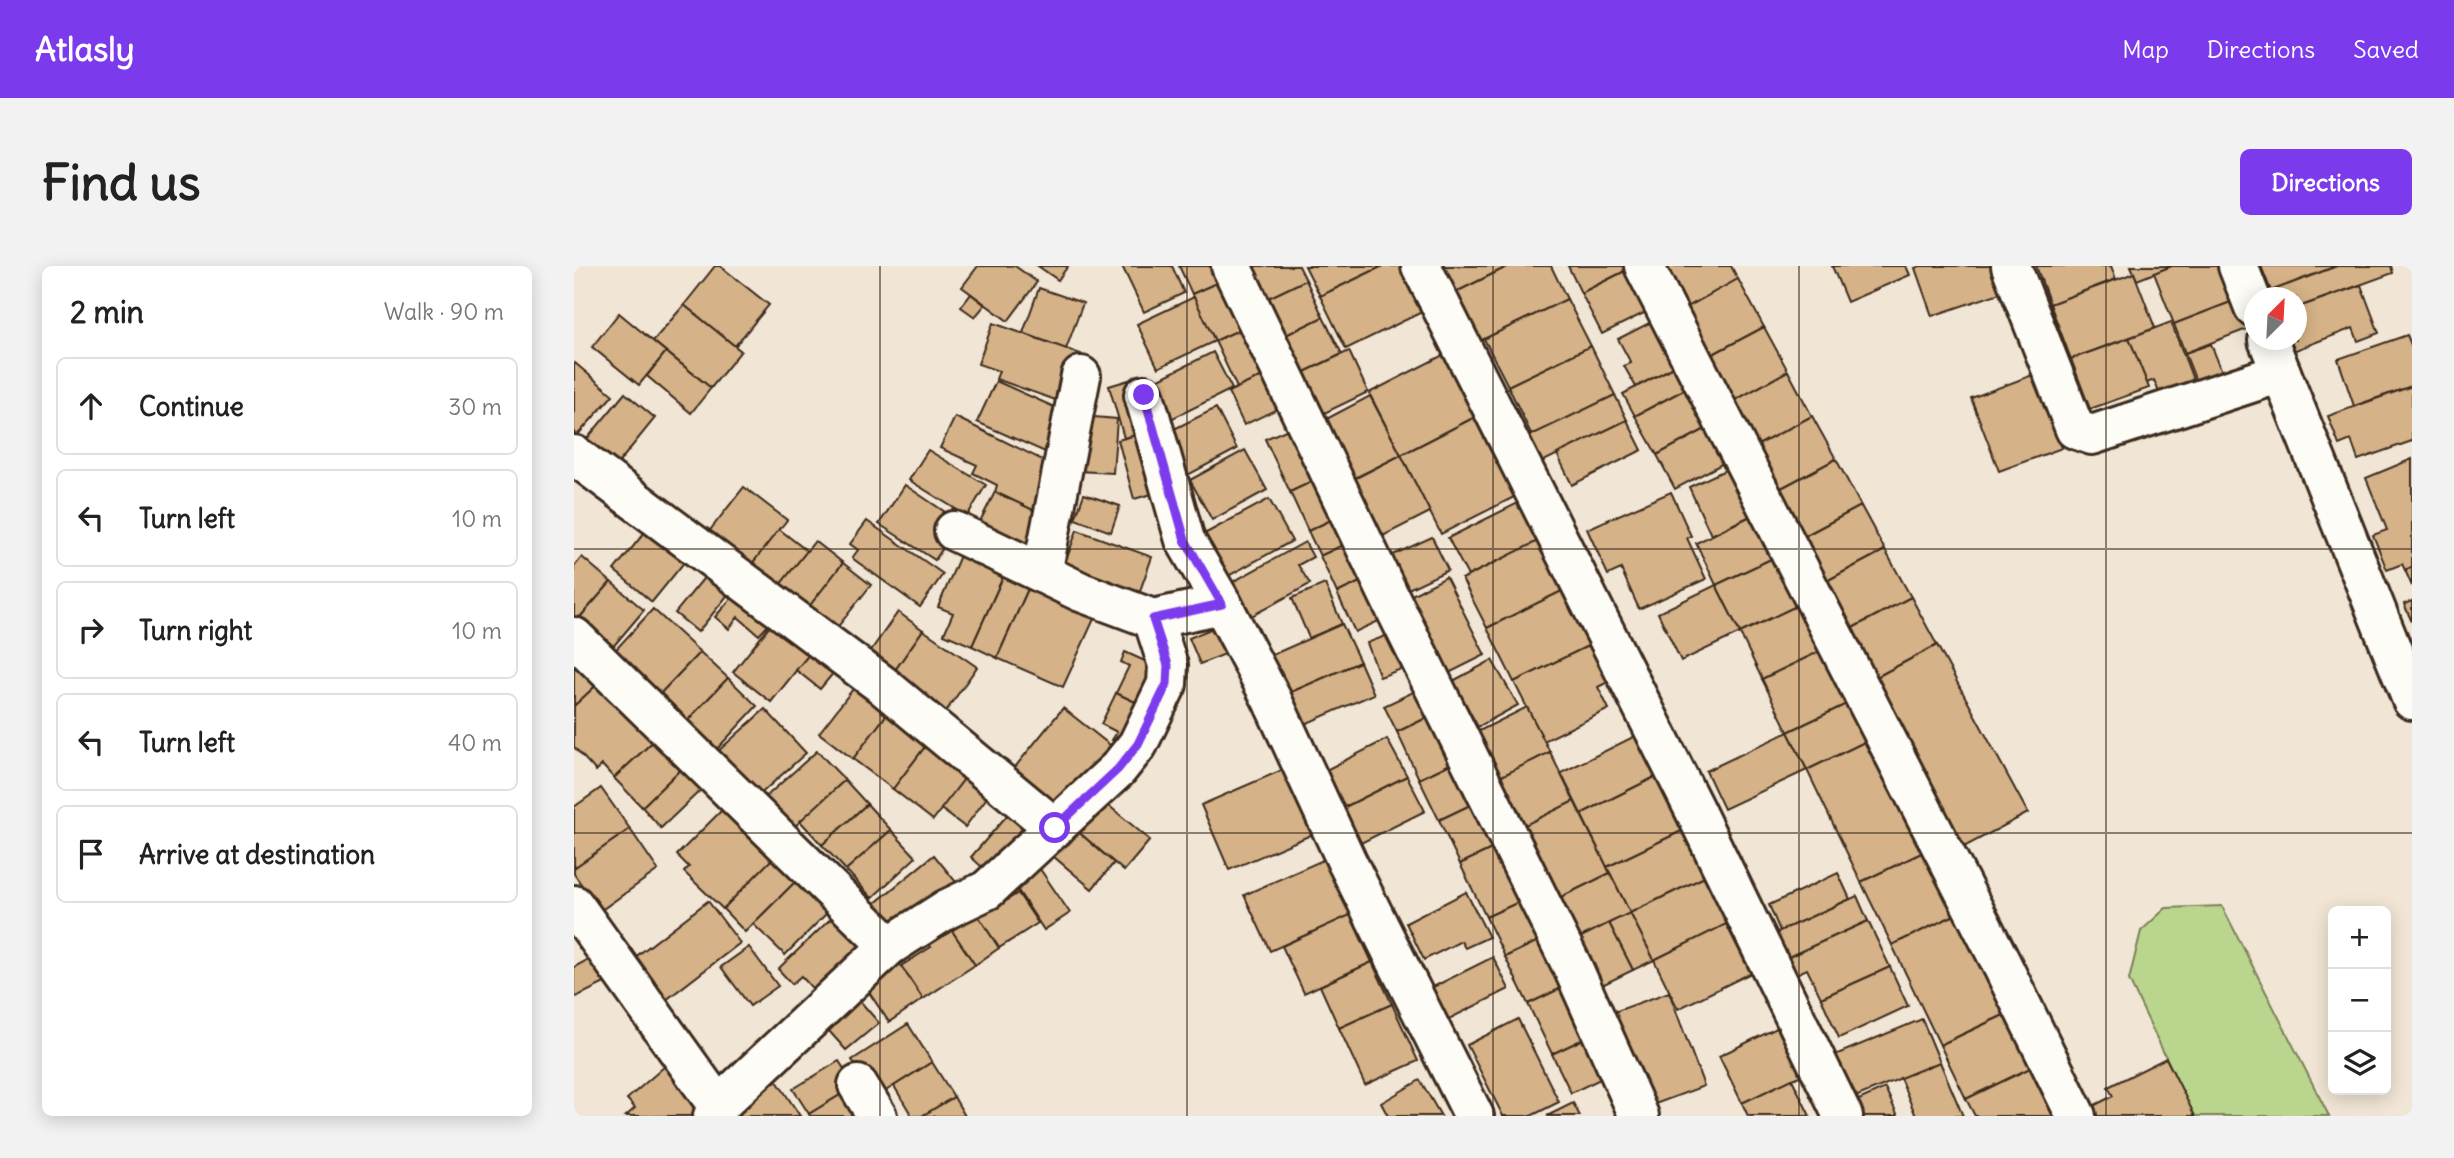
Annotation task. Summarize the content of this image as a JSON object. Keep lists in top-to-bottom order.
{
  "north": "top right",
  "page": {
    "header": "Atlasly",
    "nav": ["Map", "Directions", "Saved"],
    "buttons": "Directions",
    "title": "Find us",
    "heading": ["2 min", "Walk · 90 m"],
    "list": [
      ["Continue", "30 m"],
      ["Turn left", "10 m"],
      ["Turn right", "10 m"],
      ["Turn left", "40 m"],
      "Arrive at destination"
    ],
    "map_buttons": ["+", "−"]
  }
}
